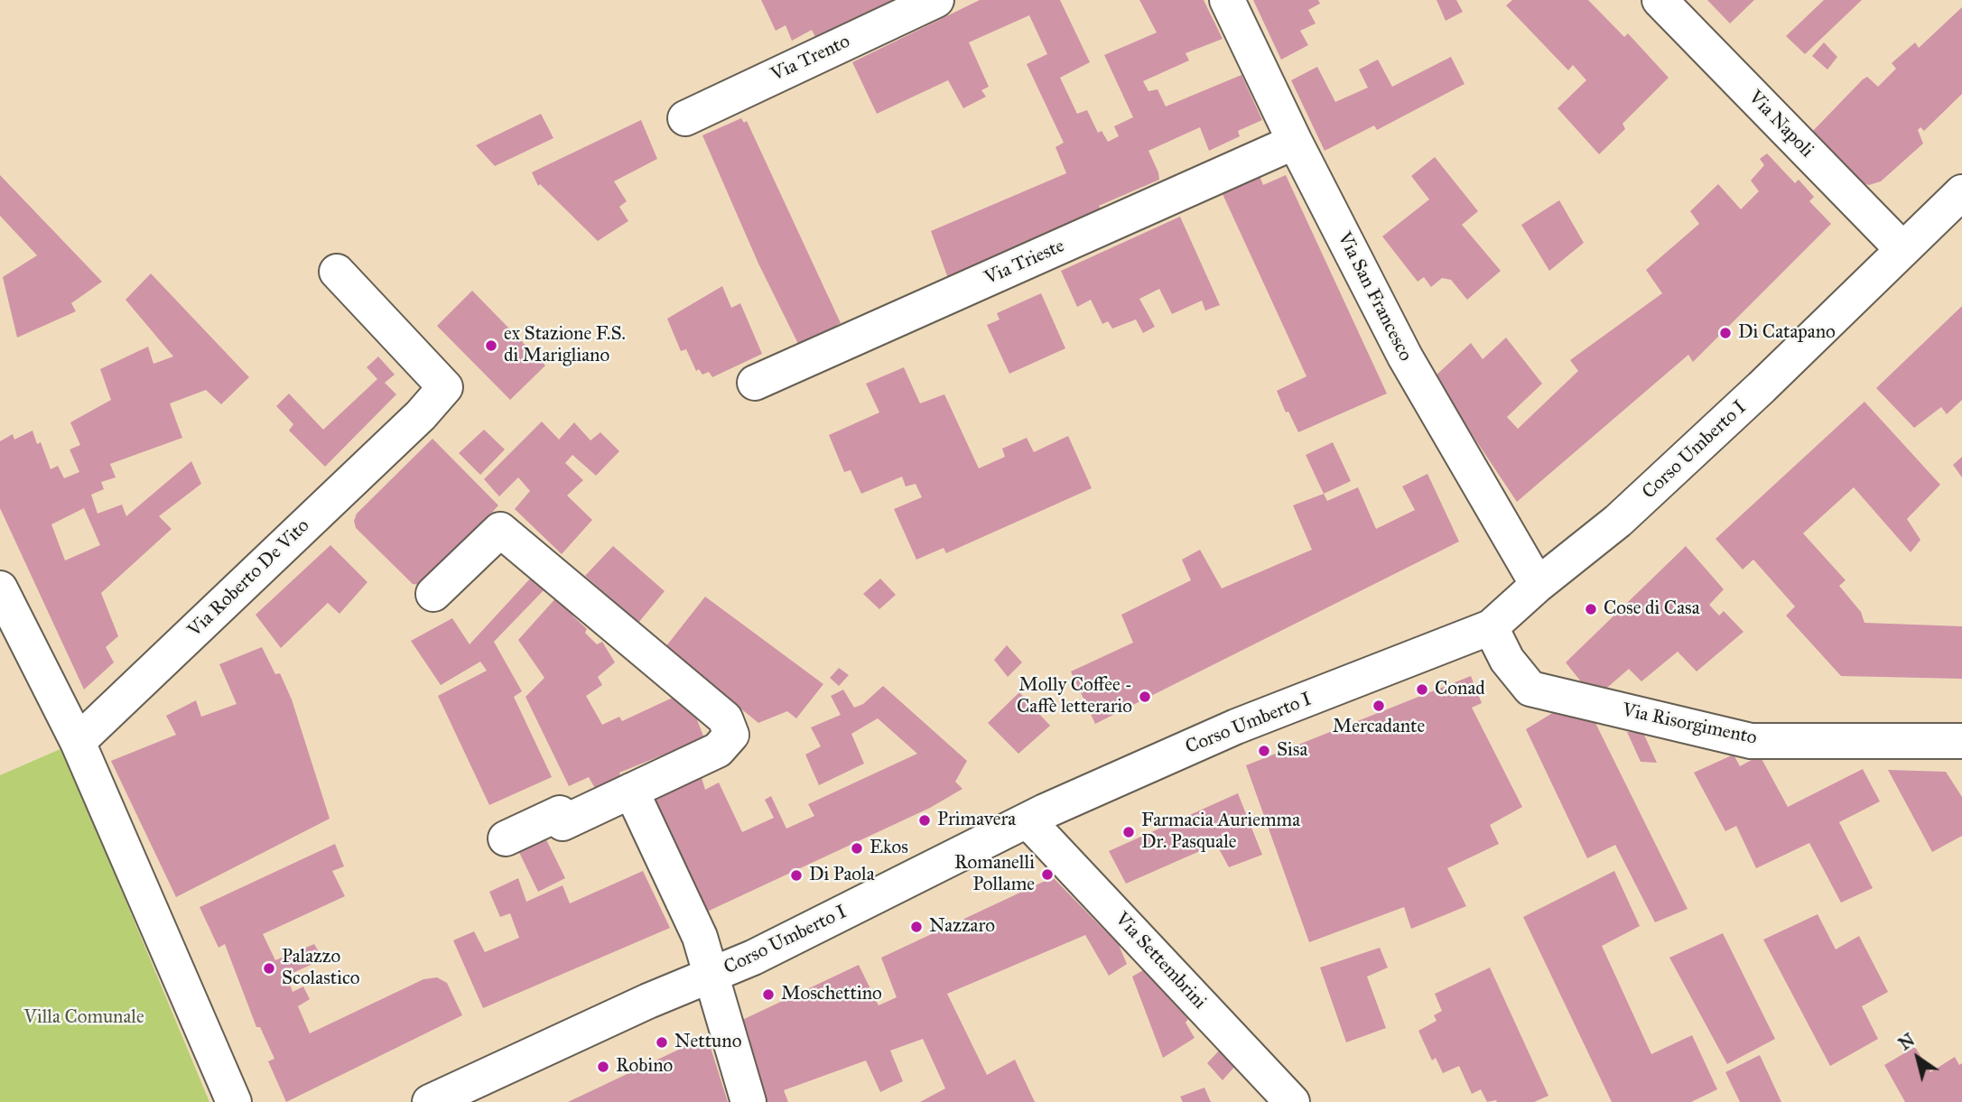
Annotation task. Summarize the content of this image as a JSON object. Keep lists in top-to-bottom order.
{
  "streets": {
    "street": [
      "Via Trento",
      "Via Napoli",
      "Via Trieste",
      "Via San Francesco",
      "Corso Umberto I",
      "Via Roberto De Vito",
      "Via Risorgimento",
      "Via Settembrini"
    ]
  },
  "crossings": [
    ["Via Napoli", "Corso Umberto I"],
    ["Via Trieste", "Via San Francesco"],
    ["Via San Francesco", "Corso Umberto I"],
    ["Corso Umberto I", "Via Risorgimento"],
    ["Corso Umberto I", "Via Settembrini"]
  ],
  "parks": ["Villa Comunale"],
  "places": [
    "Di Catapano",
    "ex Stazione F.S. di Marigliano",
    "Cose di Casa",
    "Conad",
    "Molly Coffee - Caffè letterario",
    "Mercadante",
    "Sisa",
    "Primavera",
    "Farmacia Auriemma Dr. Pasquale",
    "Ekos",
    "Romanelli Pollame",
    "Di Paola",
    "Nazzaro",
    "Palazzo Scolastico",
    "Moschettino",
    "Nettuno",
    "Robino"
  ],
  "north": "top left"
}
